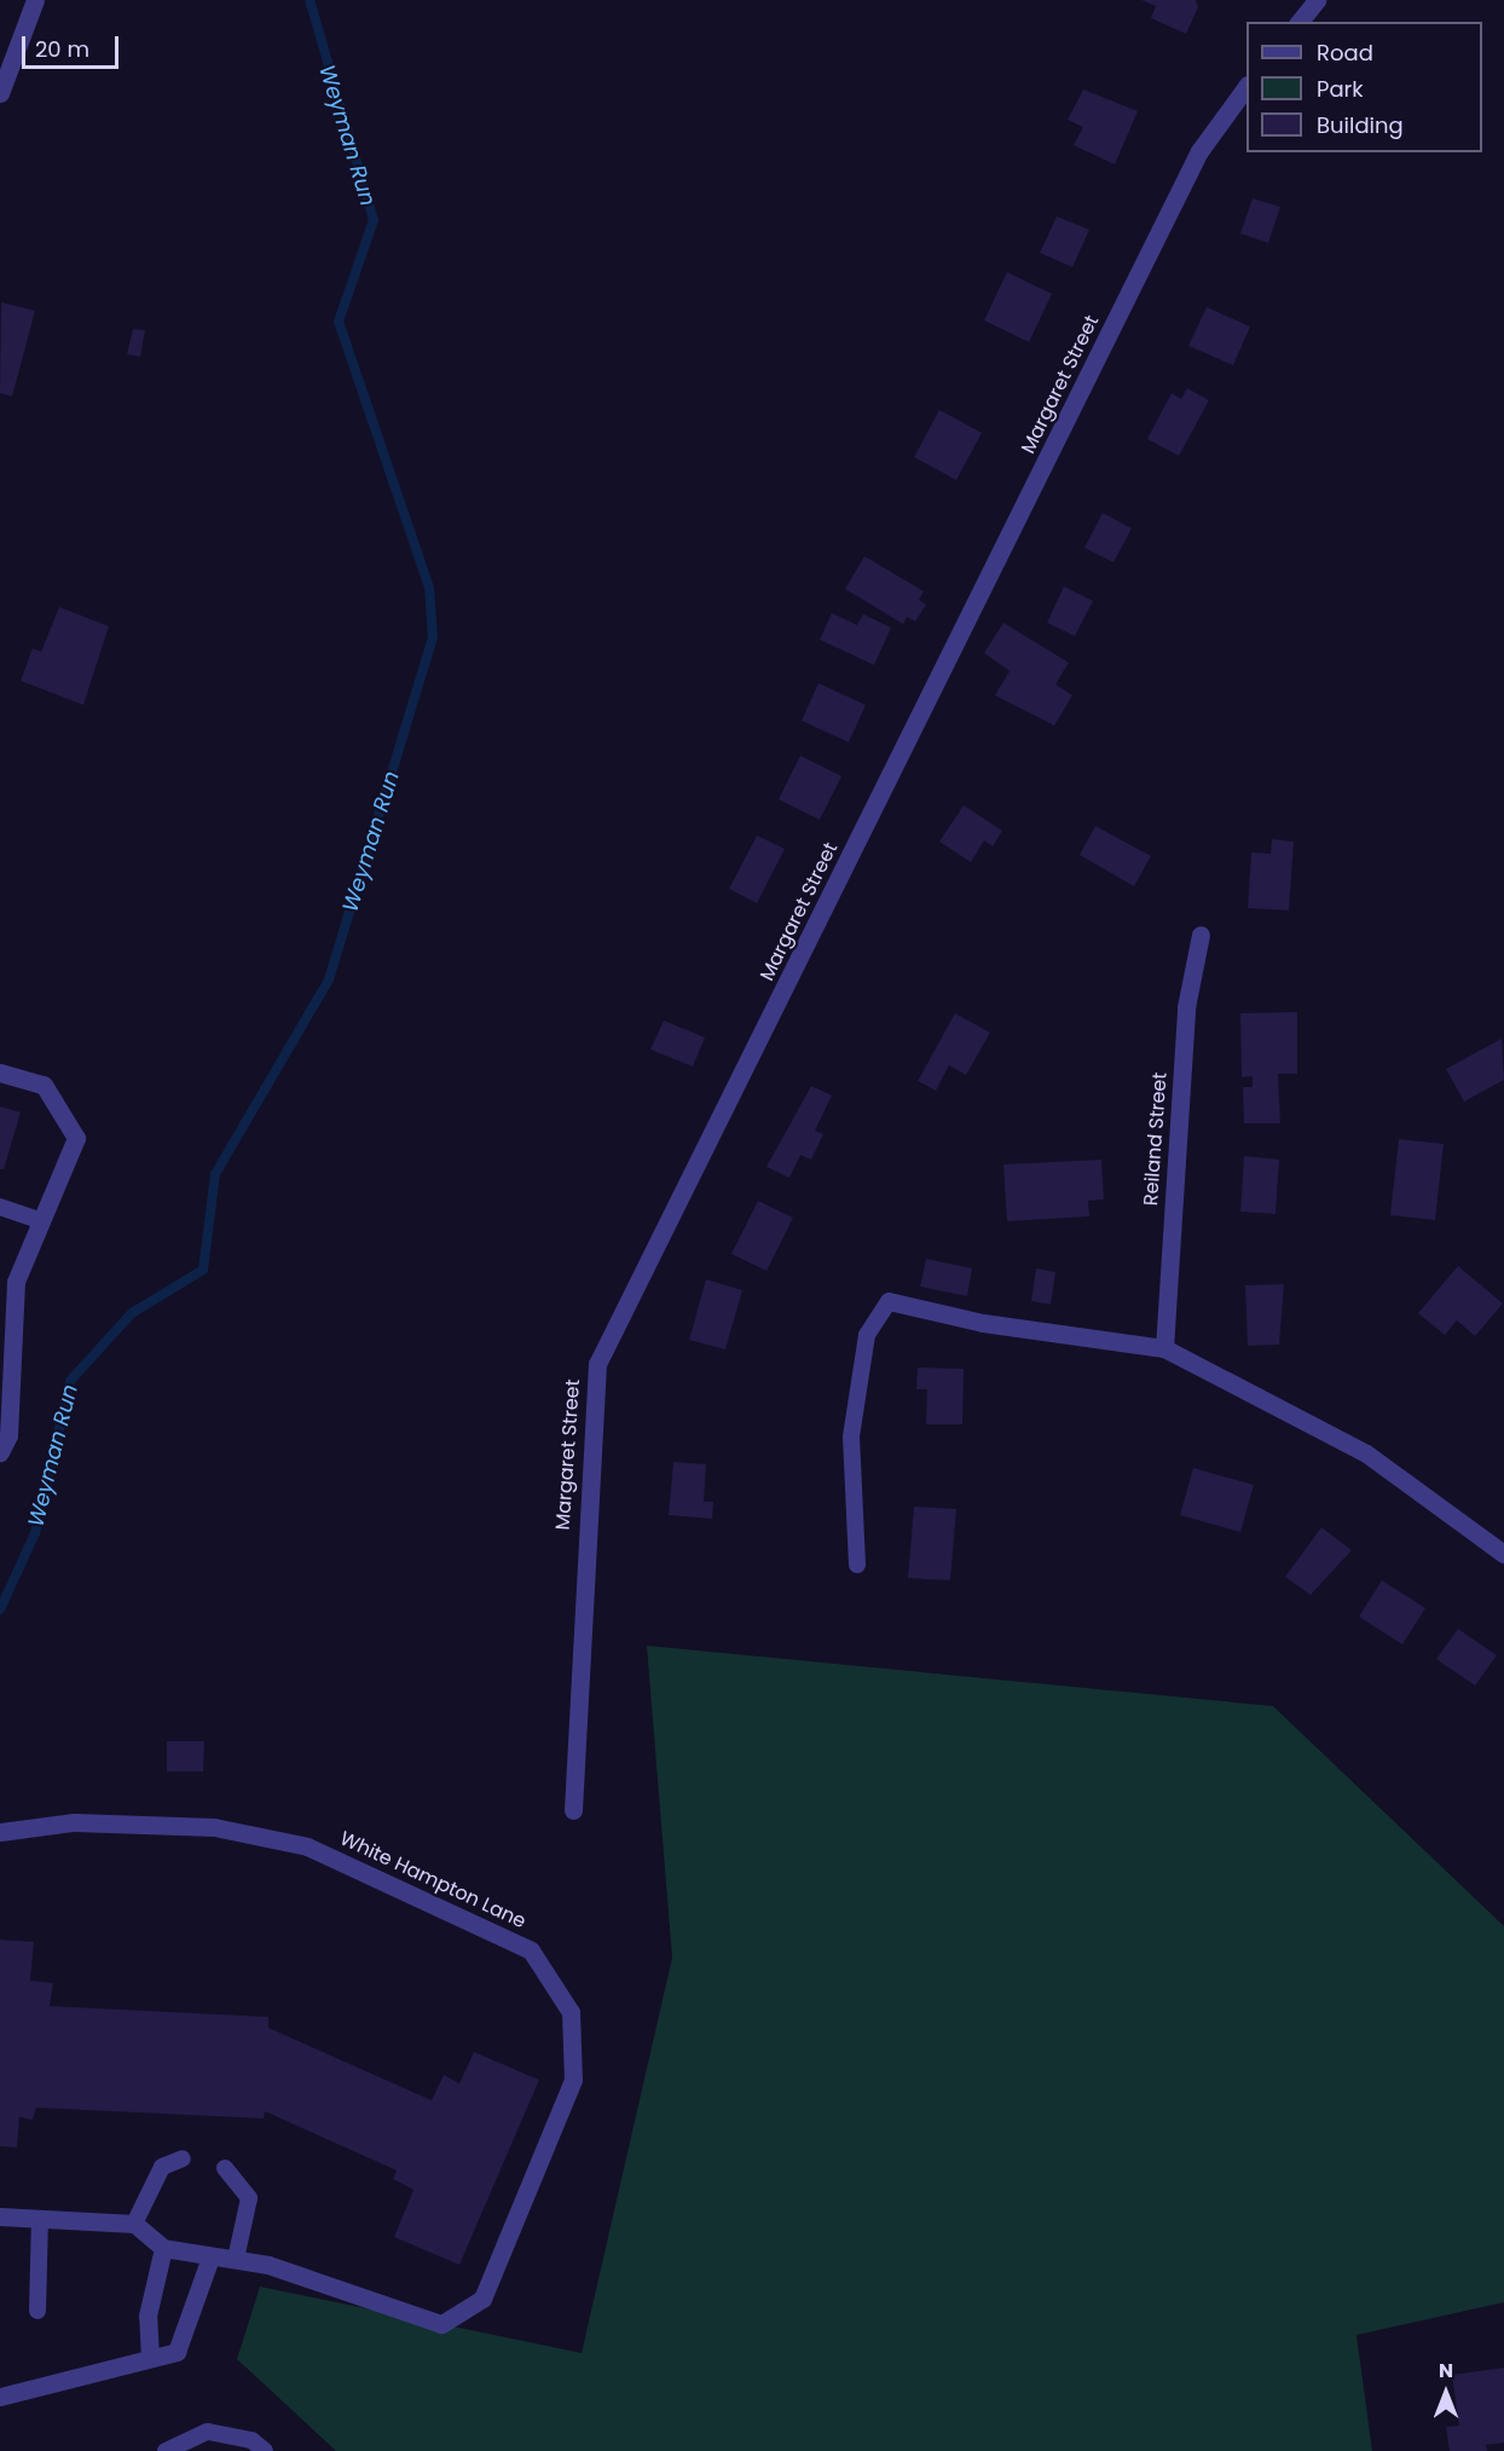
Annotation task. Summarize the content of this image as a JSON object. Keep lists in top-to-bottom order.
{
  "streets": {
    "street": ["Margaret Street", "Reiland Street", "White Hampton Lane"]
  },
  "water": ["Weyman Run"],
  "legend": ["Road", "Park", "Building"],
  "scale_bar": "20 m",
  "north": "top"
}
